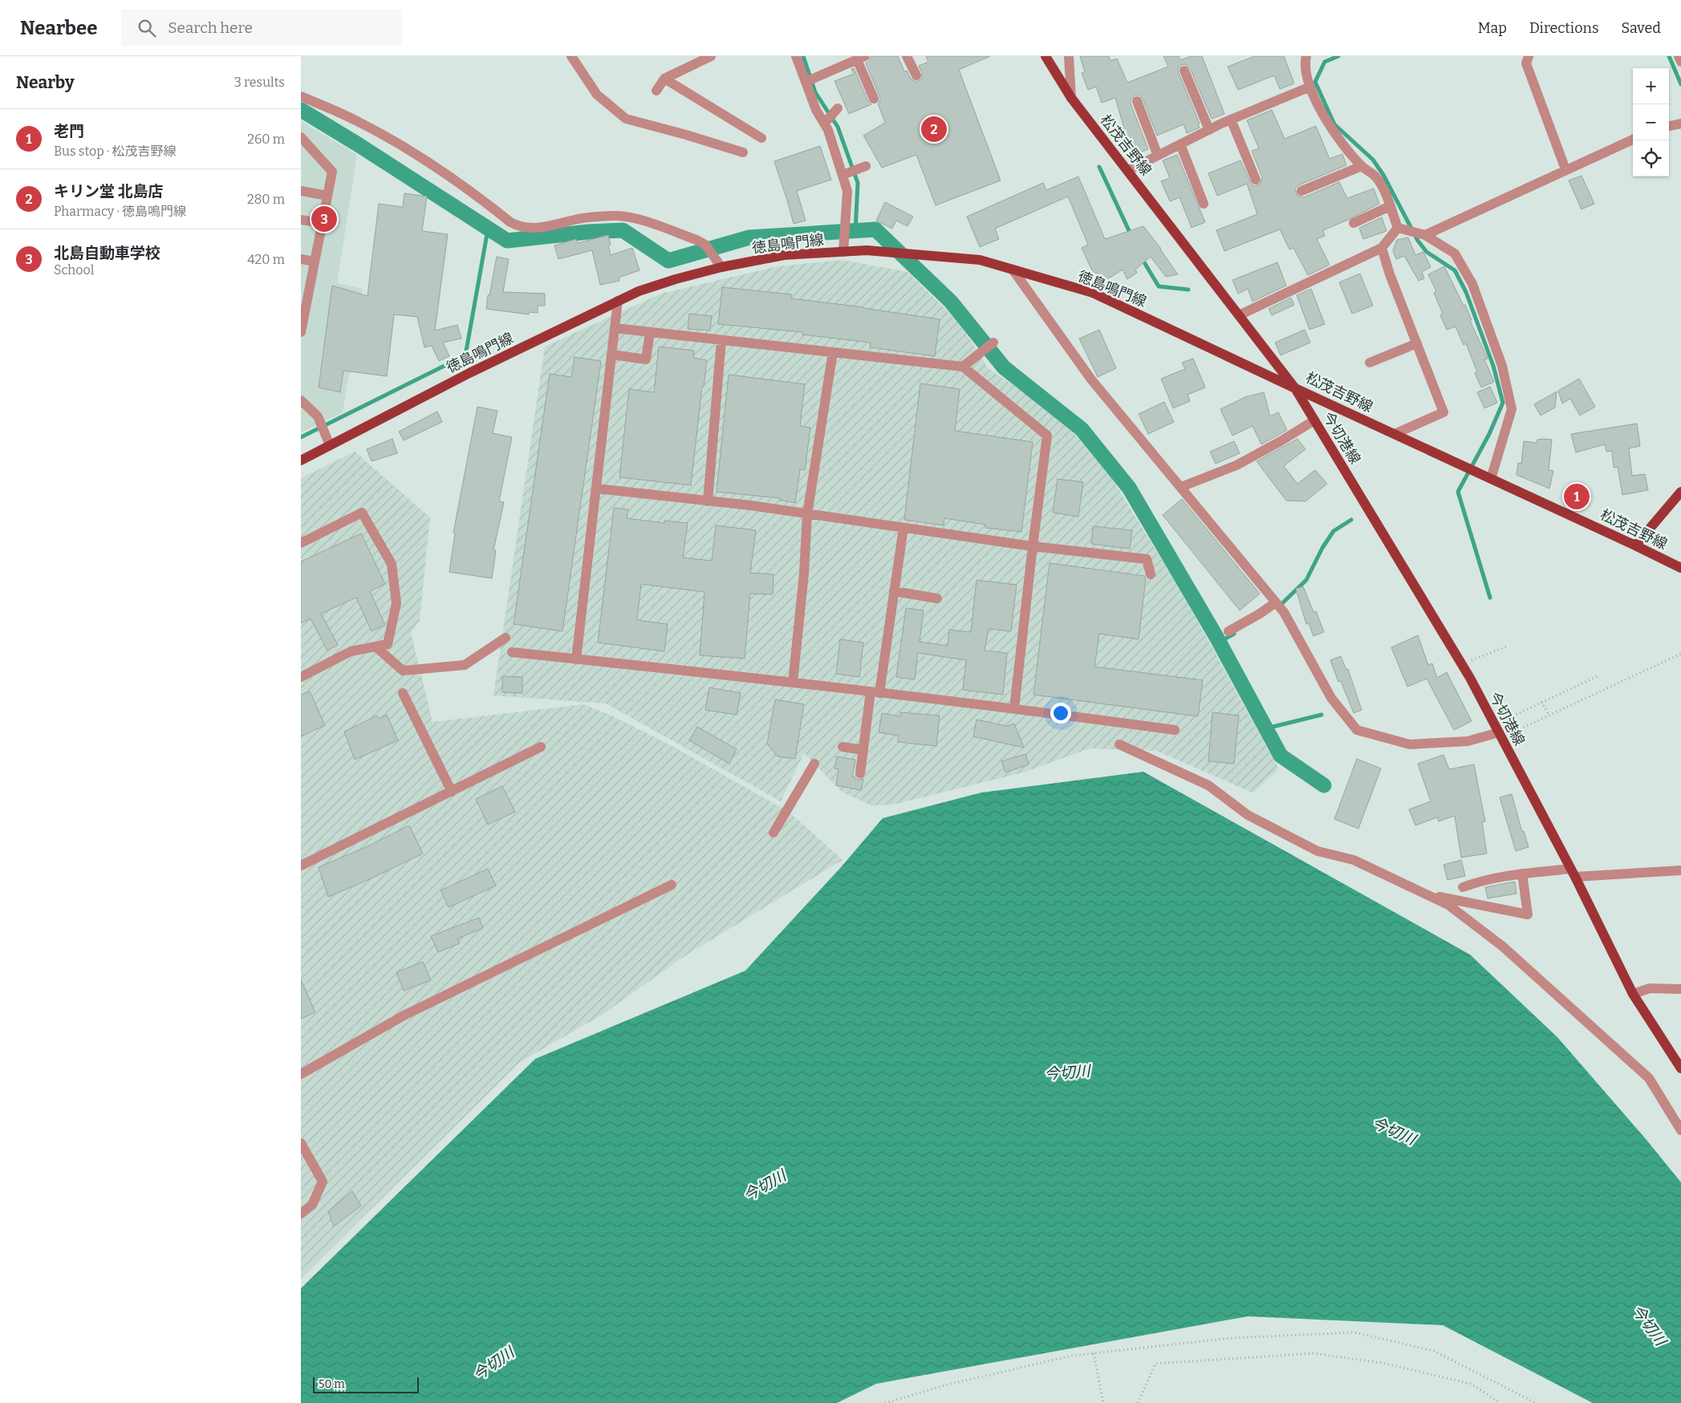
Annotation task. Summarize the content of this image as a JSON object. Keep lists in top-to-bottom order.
{
  "streets": {
    "main road": ["松茂吉野線", "徳島鳴門線", "今切港線"]
  },
  "crossings": [
    ["松茂吉野線", "徳島鳴門線"],
    ["松茂吉野線", "今切港線"],
    ["徳島鳴門線", "今切港線"]
  ],
  "water": ["今切川"],
  "scale_bar": "50 m",
  "page": {
    "header": "Nearbee",
    "search": "Search here",
    "nav": ["Map", "Directions", "Saved"],
    "heading": ["Nearby", "3 results"],
    "map_buttons": ["+", "−"],
    "list": [
      {
        "mark": "1",
        "name": "老門",
        "note": "Bus stop · 松茂吉野線",
        "value": "260 m"
      },
      {
        "mark": "2",
        "name": "キリン堂 北島店",
        "note": "Pharmacy · 徳島鳴門線",
        "value": "280 m"
      },
      {
        "mark": "3",
        "name": "北島自動車学校",
        "note": "School",
        "value": "420 m"
      }
    ],
    "pins": ["2", "3", "1"],
    "scale": "50 m"
  }
}
